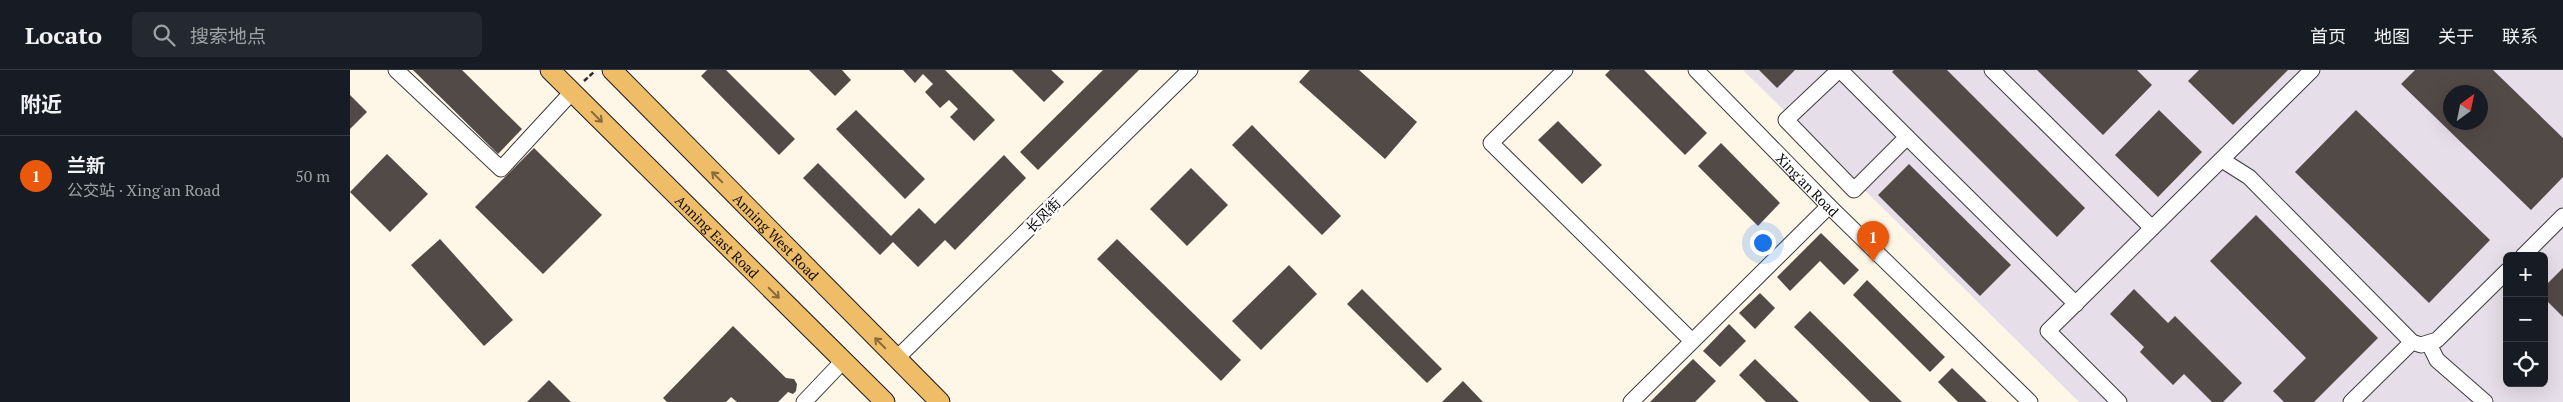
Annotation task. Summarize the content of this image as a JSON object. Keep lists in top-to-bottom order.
{
  "streets": {
    "main road": ["Anning East Road", "Anning West Road"],
    "street": ["Xing'an Road", "长风街"]
  },
  "crossings": [
    ["长风街", "Anning West Road"]
  ],
  "one_way": ["Anning East Road", "Anning West Road"],
  "north": "top right",
  "page": {
    "header": "Locato",
    "search": "搜索地点",
    "nav": [
      "首页",
      "地图",
      "关于",
      "联系"
    ],
    "heading": "附近",
    "list": [
      {
        "mark": "1",
        "name": "兰新",
        "note": "公交站 · Xing'an Road",
        "value": "50 m"
      }
    ],
    "pins": "1",
    "map_buttons": ["+", "−"]
  }
}
